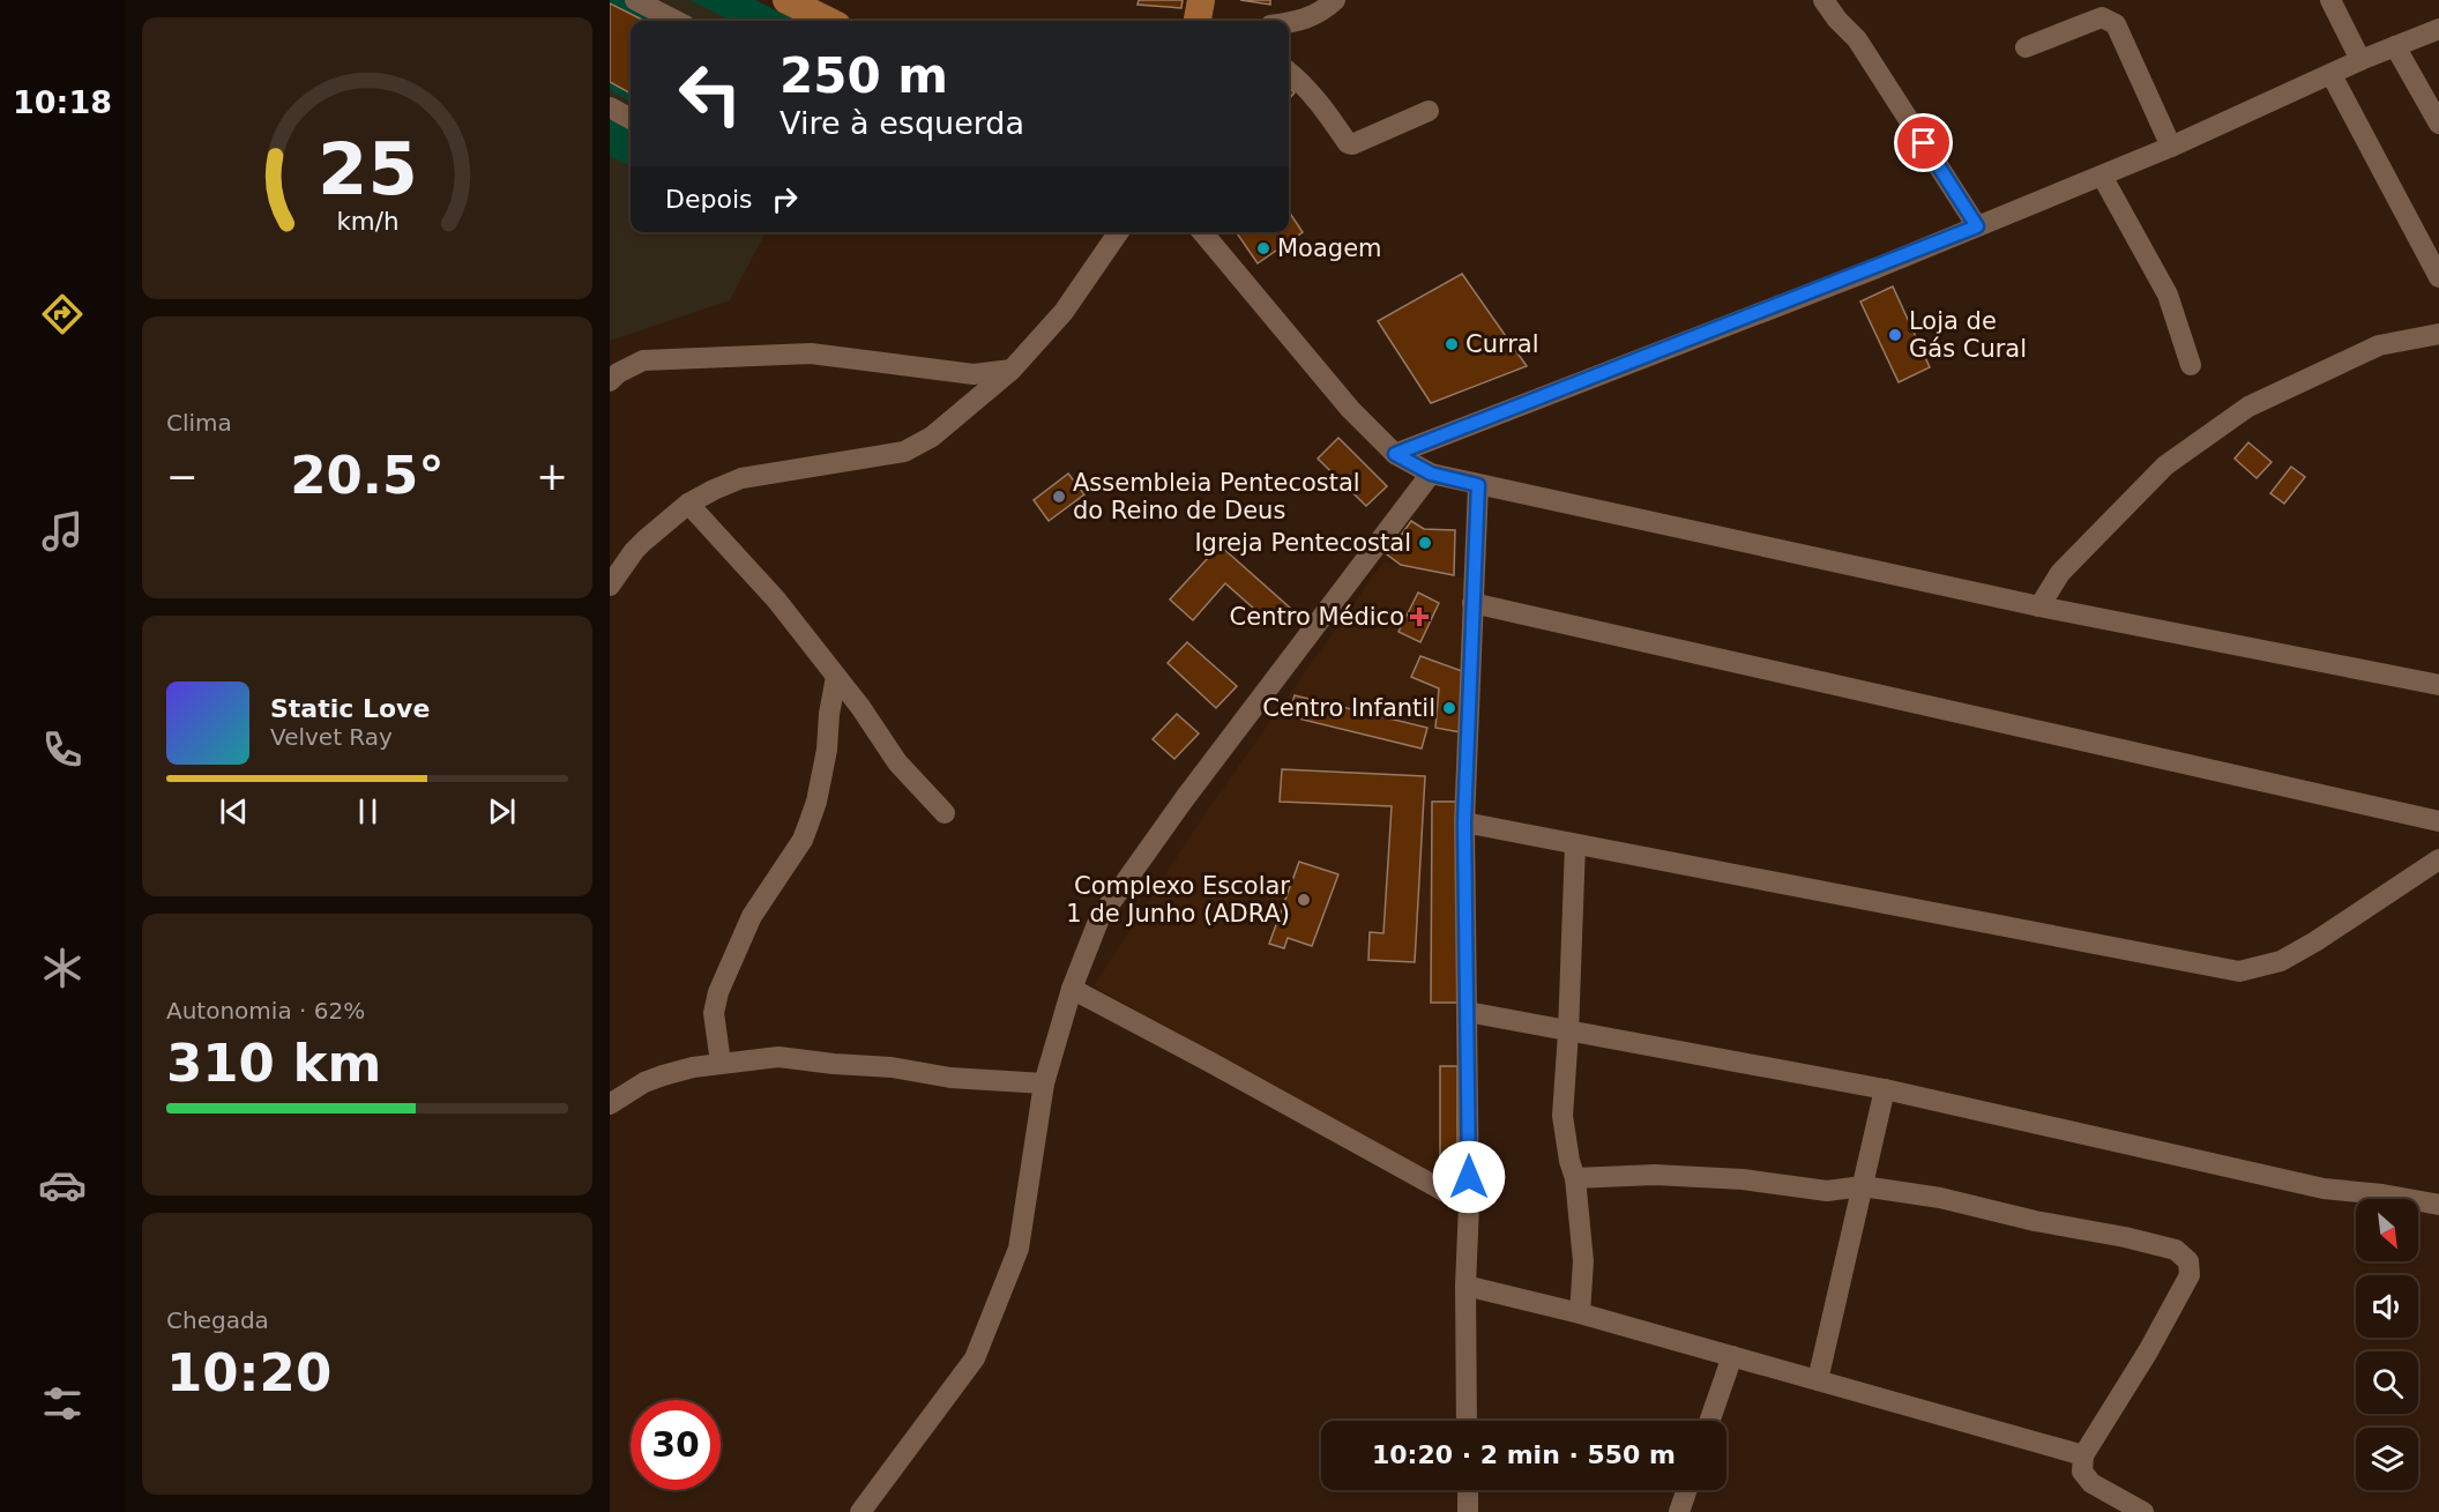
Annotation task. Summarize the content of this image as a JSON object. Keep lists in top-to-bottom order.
{
  "places": {
    "other": [
      "Moagem",
      "Loja de Gás Cural",
      "Curral",
      "Assembleia Pentecostal do Reino de Deus",
      "Igreja Pentecostal",
      "Centro Infantil",
      "Complexo Escolar 1 de Junho (ADRA)"
    ],
    "health": ["Centro Médico"]
  },
  "north": "bottom right",
  "page": {
    "tabs": "10:18",
    "turn": ["250 m", "Vire à esquerda"],
    "then": "Depois",
    "tile": [
      "Clima",
      ["Autonomia · 62%", "310 km"],
      ["Chegada", "10:20"]
    ],
    "heat": ["−", "20.5°", "+"],
    "song": ["Static Love", "Velvet Ray"],
    "limit": "30",
    "trip": "10:20 · 2 min · 550 m",
    "gauge": ["25", "km/h"]
  }
}
